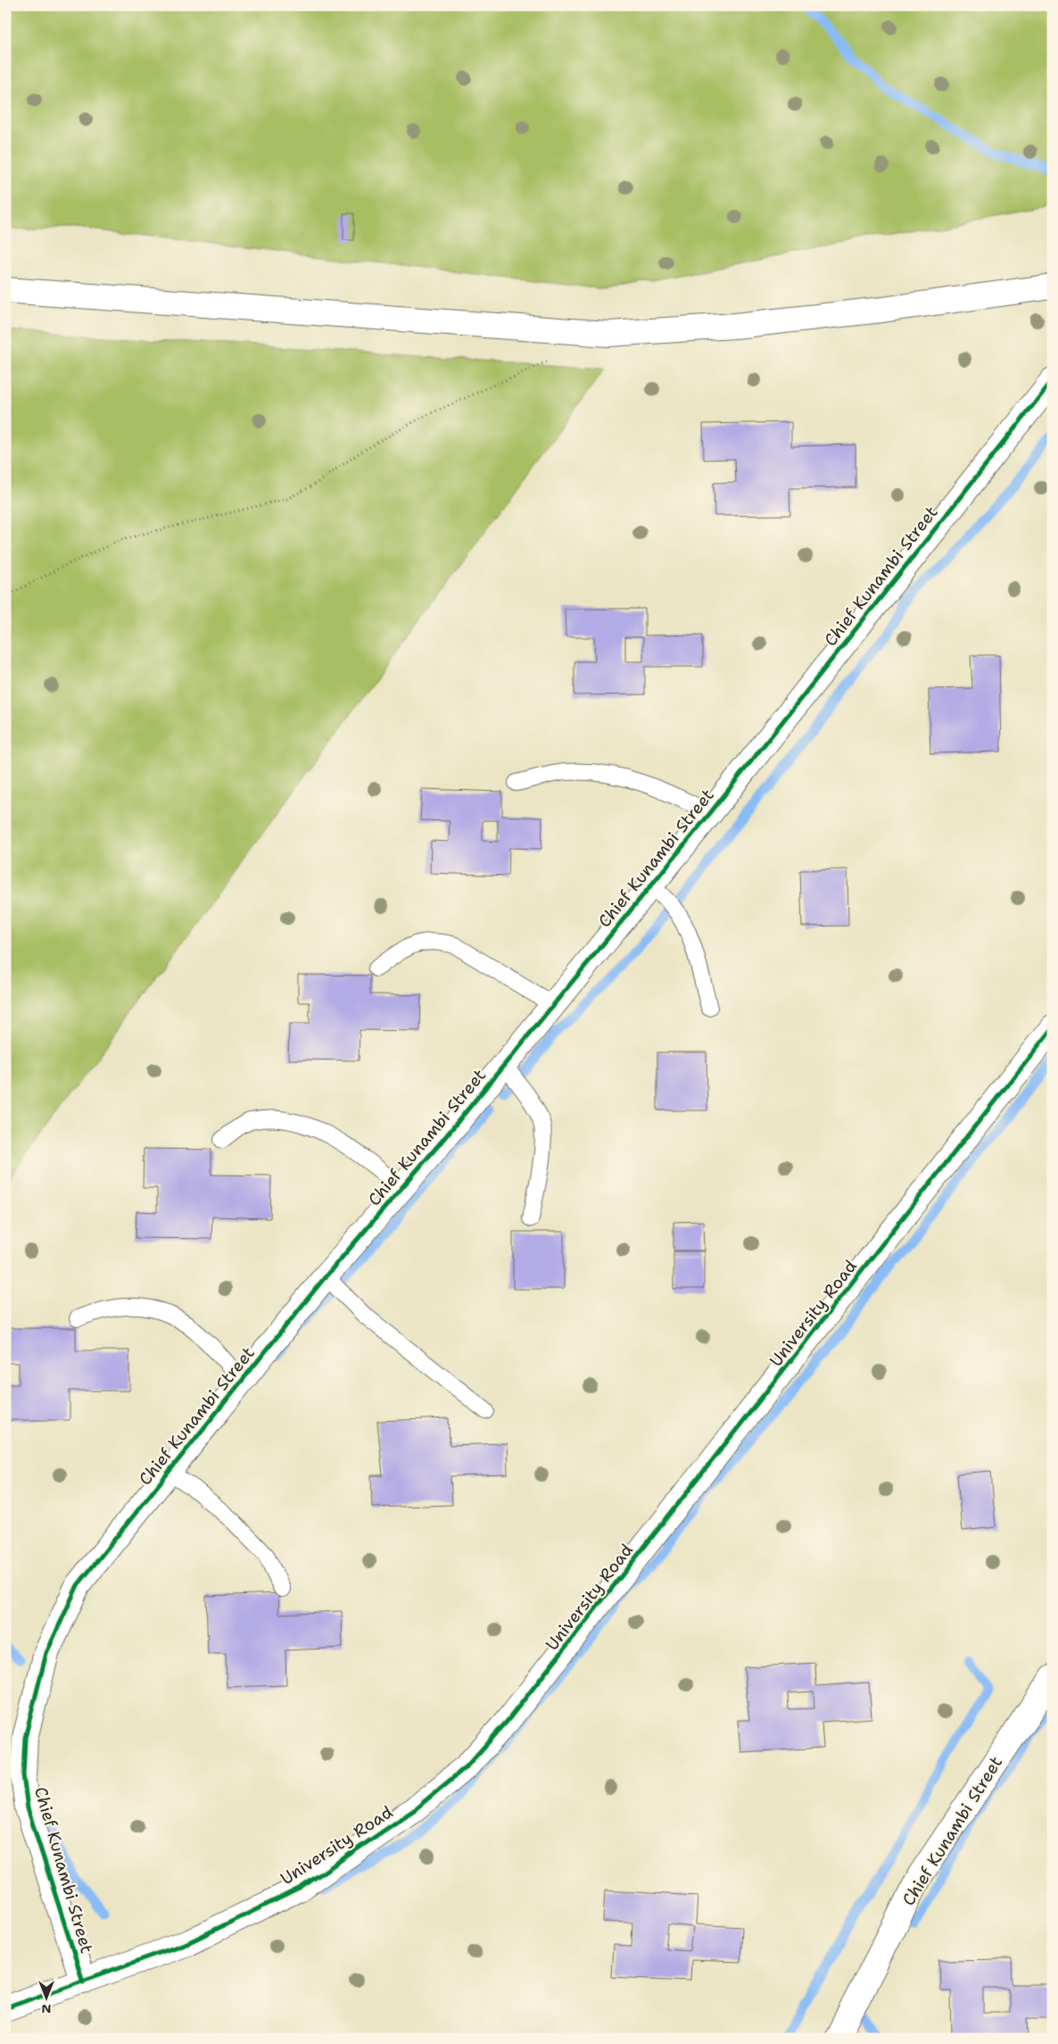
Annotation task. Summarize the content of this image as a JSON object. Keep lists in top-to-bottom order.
{
  "streets": {
    "street": ["Chief Kunambi Street", "University Road"]
  },
  "crossings": [
    ["Chief Kunambi Street", "University Road"]
  ],
  "north": "bottom"
}
